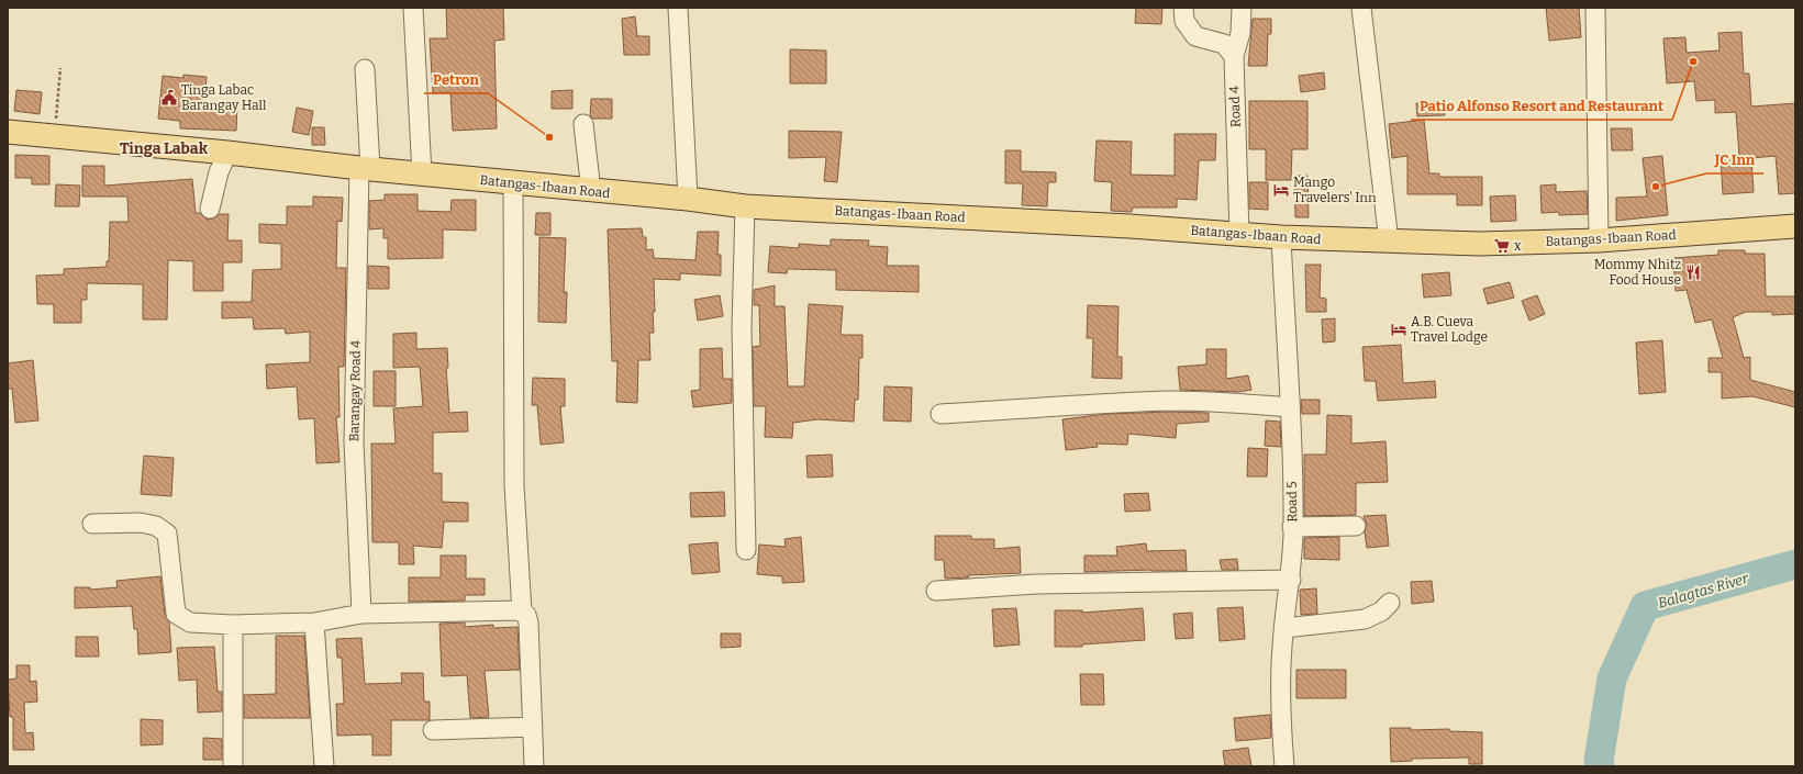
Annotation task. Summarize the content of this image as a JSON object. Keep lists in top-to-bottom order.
{
  "streets": {
    "main road": ["Batangas-Ibaan Road"],
    "street": ["Road 4", "Barangay Road 4", "Road 5"]
  },
  "crossings": [
    ["Road 4", "Batangas-Ibaan Road"],
    ["Batangas-Ibaan Road", "Barangay Road 4"],
    ["Batangas-Ibaan Road", "Road 5"]
  ],
  "districts": ["Tinga Labak"],
  "water": ["Balagtas River"],
  "places": {
    "other": ["Patio Alfonso Resort and Restaurant", "Petron", "JC Inn"],
    "public building": ["Tinga Labac Barangay Hall"],
    "hotel": ["Mango Travelers' Inn", "A.B. Cueva Travel Lodge"],
    "supermarket": ["x"],
    "restaurant": ["Mommy Nhitz Food House"]
  }
}
